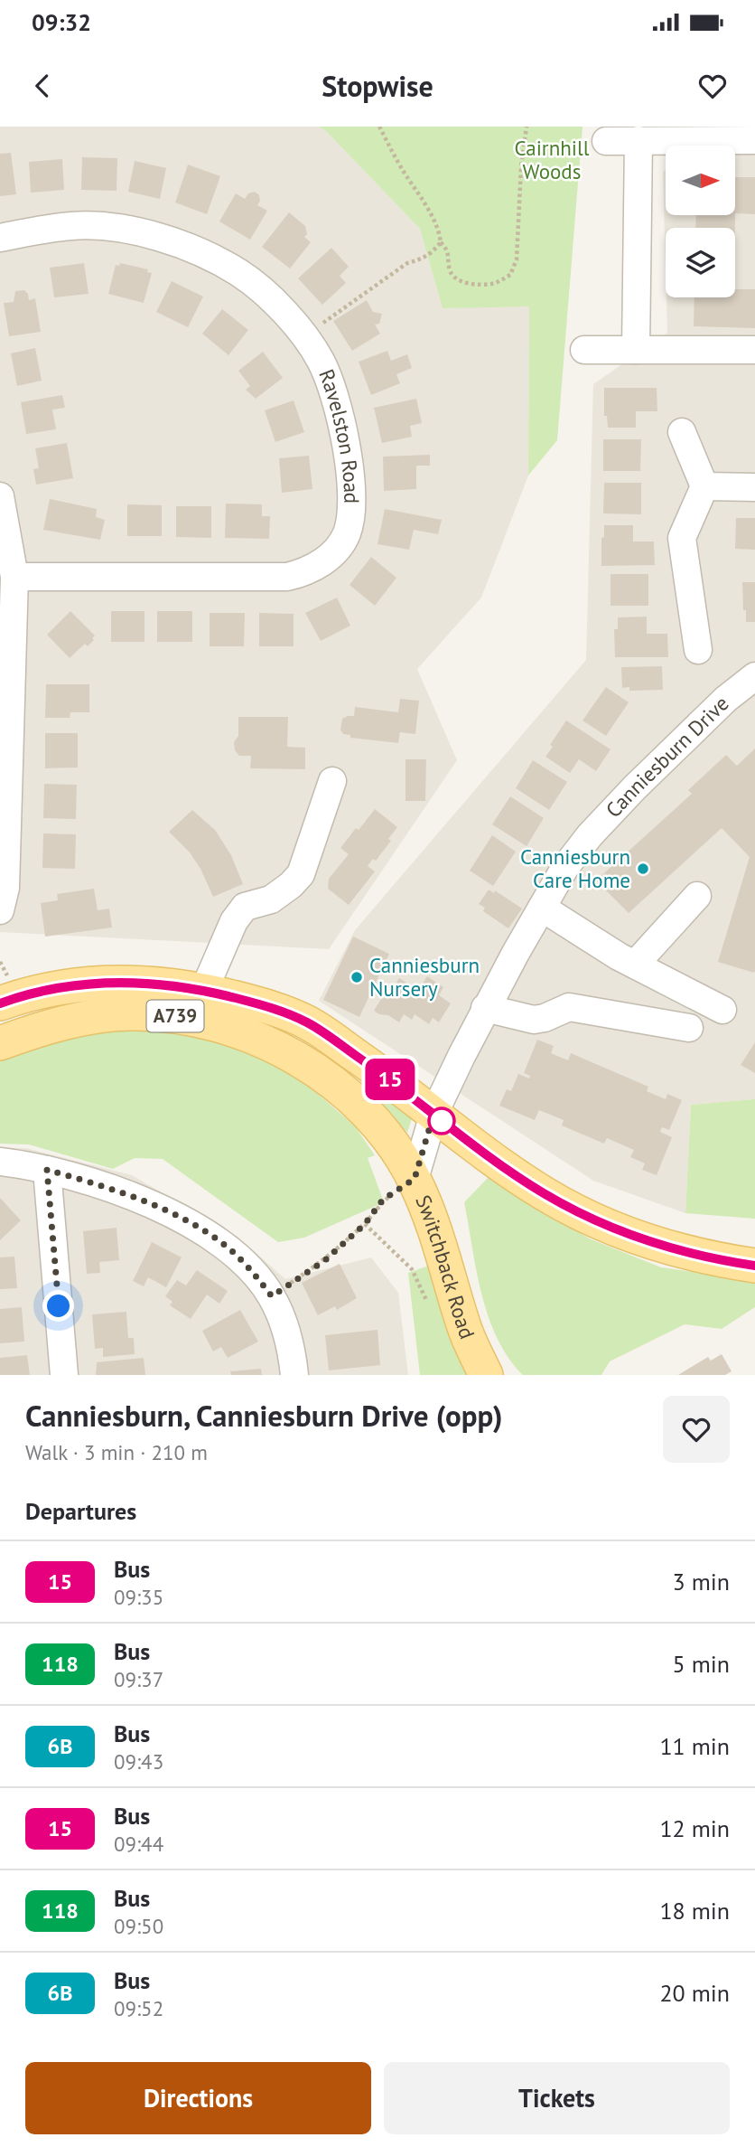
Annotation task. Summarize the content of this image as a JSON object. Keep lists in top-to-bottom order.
{
  "streets": {
    "main road": ["A739", "Switchback Road"],
    "street": ["Ravelston Road", "Canniesburn Drive"]
  },
  "crossings": [
    ["Canniesburn Drive", "A739"],
    ["Canniesburn Drive", "Switchback Road"]
  ],
  "parks": ["Cairnhill Woods"],
  "places": ["Canniesburn Care Home", "Canniesburn Nursery"],
  "lines": ["bus line 15"],
  "north": "right",
  "page": {
    "status": "09:32",
    "header": "Stopwise",
    "on_map": "15",
    "heading": [
      ["Canniesburn, Canniesburn Drive (opp)", "Walk · 3 min · 210 m"],
      "Departures"
    ],
    "list": [
      {
        "mark": "15",
        "name": "Bus",
        "note": "09:35",
        "value": "3 min"
      },
      {
        "mark": "118",
        "name": "Bus",
        "note": "09:37",
        "value": "5 min"
      },
      {
        "mark": "6B",
        "name": "Bus",
        "note": "09:43",
        "value": "11 min"
      },
      {
        "mark": "15",
        "name": "Bus",
        "note": "09:44",
        "value": "12 min"
      },
      {
        "mark": "118",
        "name": "Bus",
        "note": "09:50",
        "value": "18 min"
      },
      {
        "mark": "6B",
        "name": "Bus",
        "note": "09:52",
        "value": "20 min"
      }
    ],
    "buttons": ["Directions", "Tickets"]
  }
}
